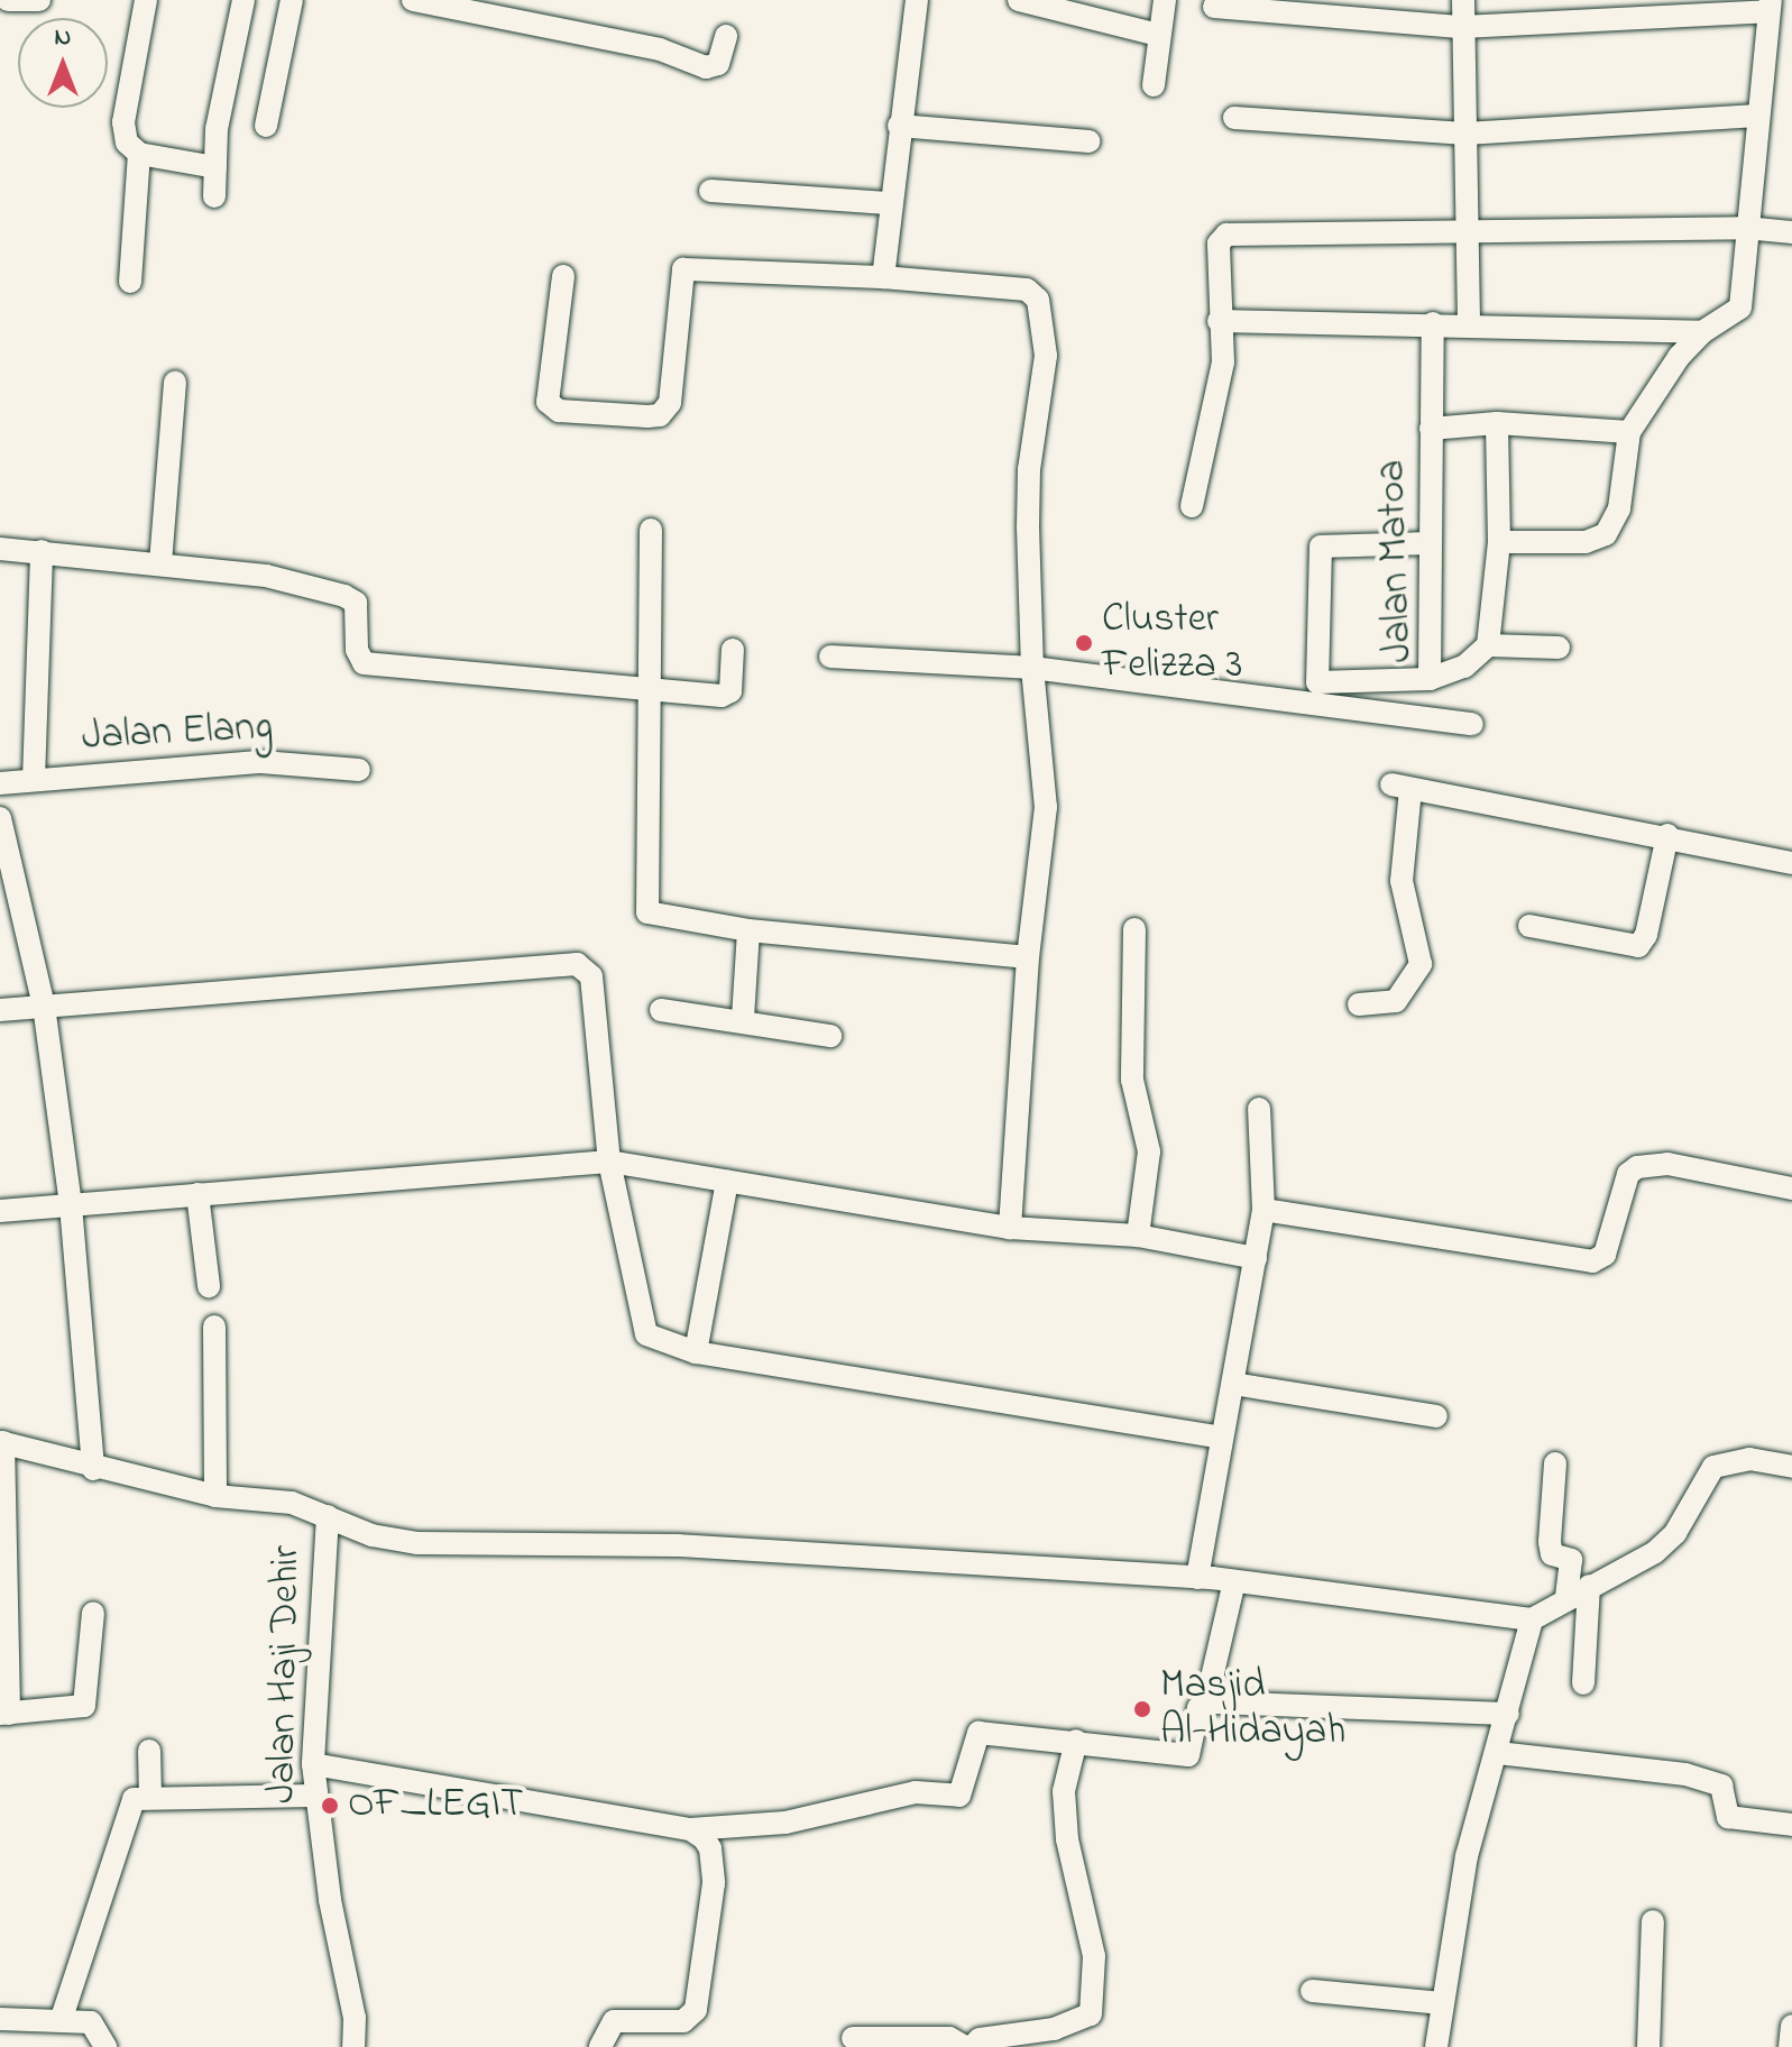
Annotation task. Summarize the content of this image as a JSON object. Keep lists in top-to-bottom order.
{
  "streets": {
    "street": ["Jalan Matoa", "Jalan Elang", "Jalan Haji Dehir"]
  },
  "places": ["Cluster Felizza 3", "Masjid Al-Hidayah", "OF_LEGIT"],
  "north": "top"
}
